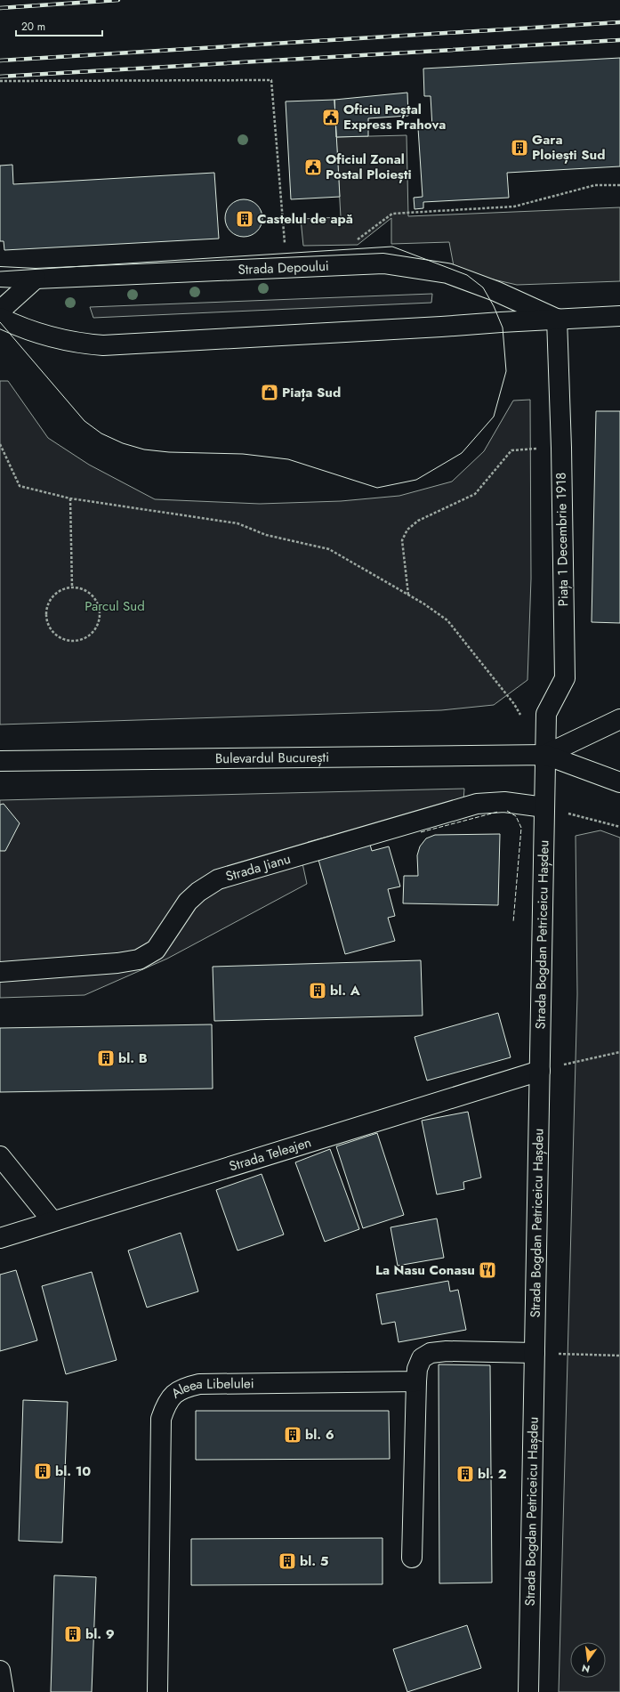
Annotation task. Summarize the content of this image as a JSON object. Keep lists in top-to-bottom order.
{
  "streets": {
    "street": [
      "Strada Depoului",
      "Piața 1 Decembrie 1918",
      "Bulevardul București",
      "Strada Jianu",
      "Strada Bogdan Petriceicu Hașdeu",
      "Strada Teleajen",
      "Aleea Libelulei"
    ]
  },
  "crossings": [
    ["Strada Depoului", "Piața 1 Decembrie 1918"],
    ["Piața 1 Decembrie 1918", "Bulevardul București"],
    ["Piața 1 Decembrie 1918", "Strada Bogdan Petriceicu Hașdeu"],
    ["Bulevardul București", "Strada Bogdan Petriceicu Hașdeu"],
    ["Strada Jianu", "Strada Bogdan Petriceicu Hașdeu"],
    ["Strada Bogdan Petriceicu Hașdeu", "Strada Teleajen"]
  ],
  "parks": ["Parcul Sud"],
  "places": {
    "public building": ["Oficiu Poștal Express Prahova", "Oficiul Zonal Postal Ploiești"],
    "building": [
      "Gara Ploiești Sud",
      "Castelul de apă",
      "bl. A",
      "bl. B",
      "bl. 6",
      "bl. 10",
      "bl. 2",
      "bl. 5",
      "bl. 9"
    ],
    "shop": ["Piața Sud"],
    "restaurant": ["La Nasu Conasu"]
  },
  "scale_bar": "20 m",
  "north": "bottom"
}
